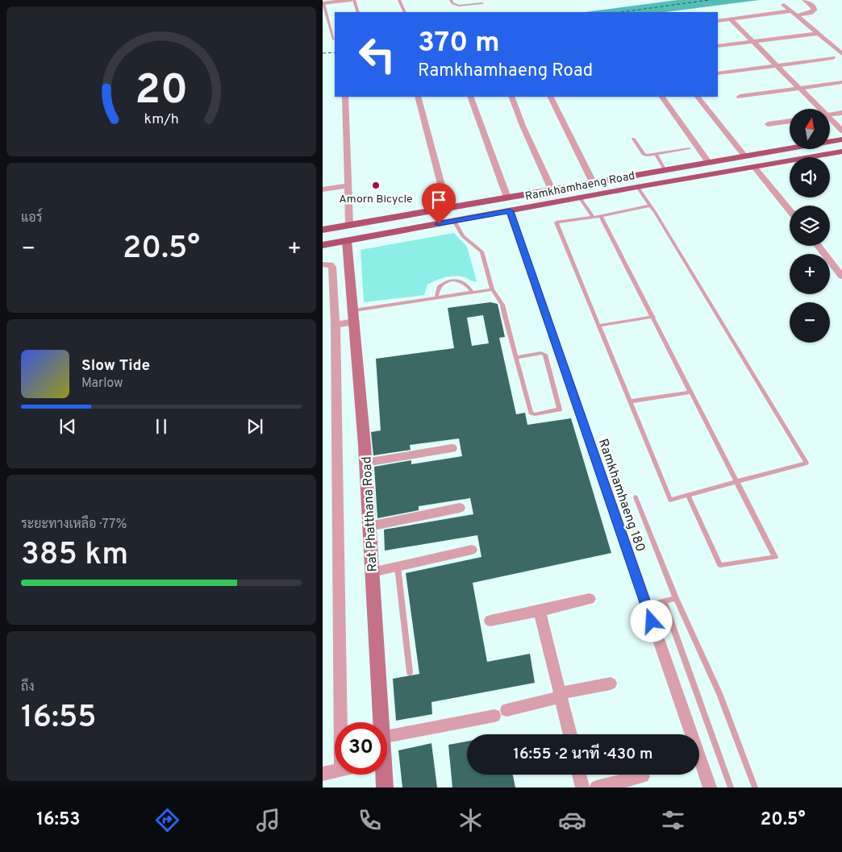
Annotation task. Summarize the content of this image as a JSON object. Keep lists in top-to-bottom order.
{
  "streets": {
    "main road": ["Ramkhamhaeng Road"],
    "street": ["Ramkhamhaeng 180", "Rat Phatthana Road"]
  },
  "crossings": [
    ["Ramkhamhaeng Road", "Ramkhamhaeng 180"],
    ["Ramkhamhaeng Road", "Rat Phatthana Road"]
  ],
  "places": ["Amorn Bicycle"],
  "north": "top",
  "page": {
    "turn": ["370 m", "Ramkhamhaeng Road"],
    "map_buttons": ["+", "−"],
    "tile": [
      "แอร์",
      ["ระยะทางเหลือ · 77%", "385 km"],
      ["ถึง", "16:55"]
    ],
    "heat": ["−", "20.5°", "+"],
    "song": ["Slow Tide", "Marlow"],
    "limit": "30",
    "trip": "16:55 · 2 นาที · 430 m",
    "tabs": ["16:53", "20.5°"],
    "gauge": ["20", "km/h"]
  }
}
